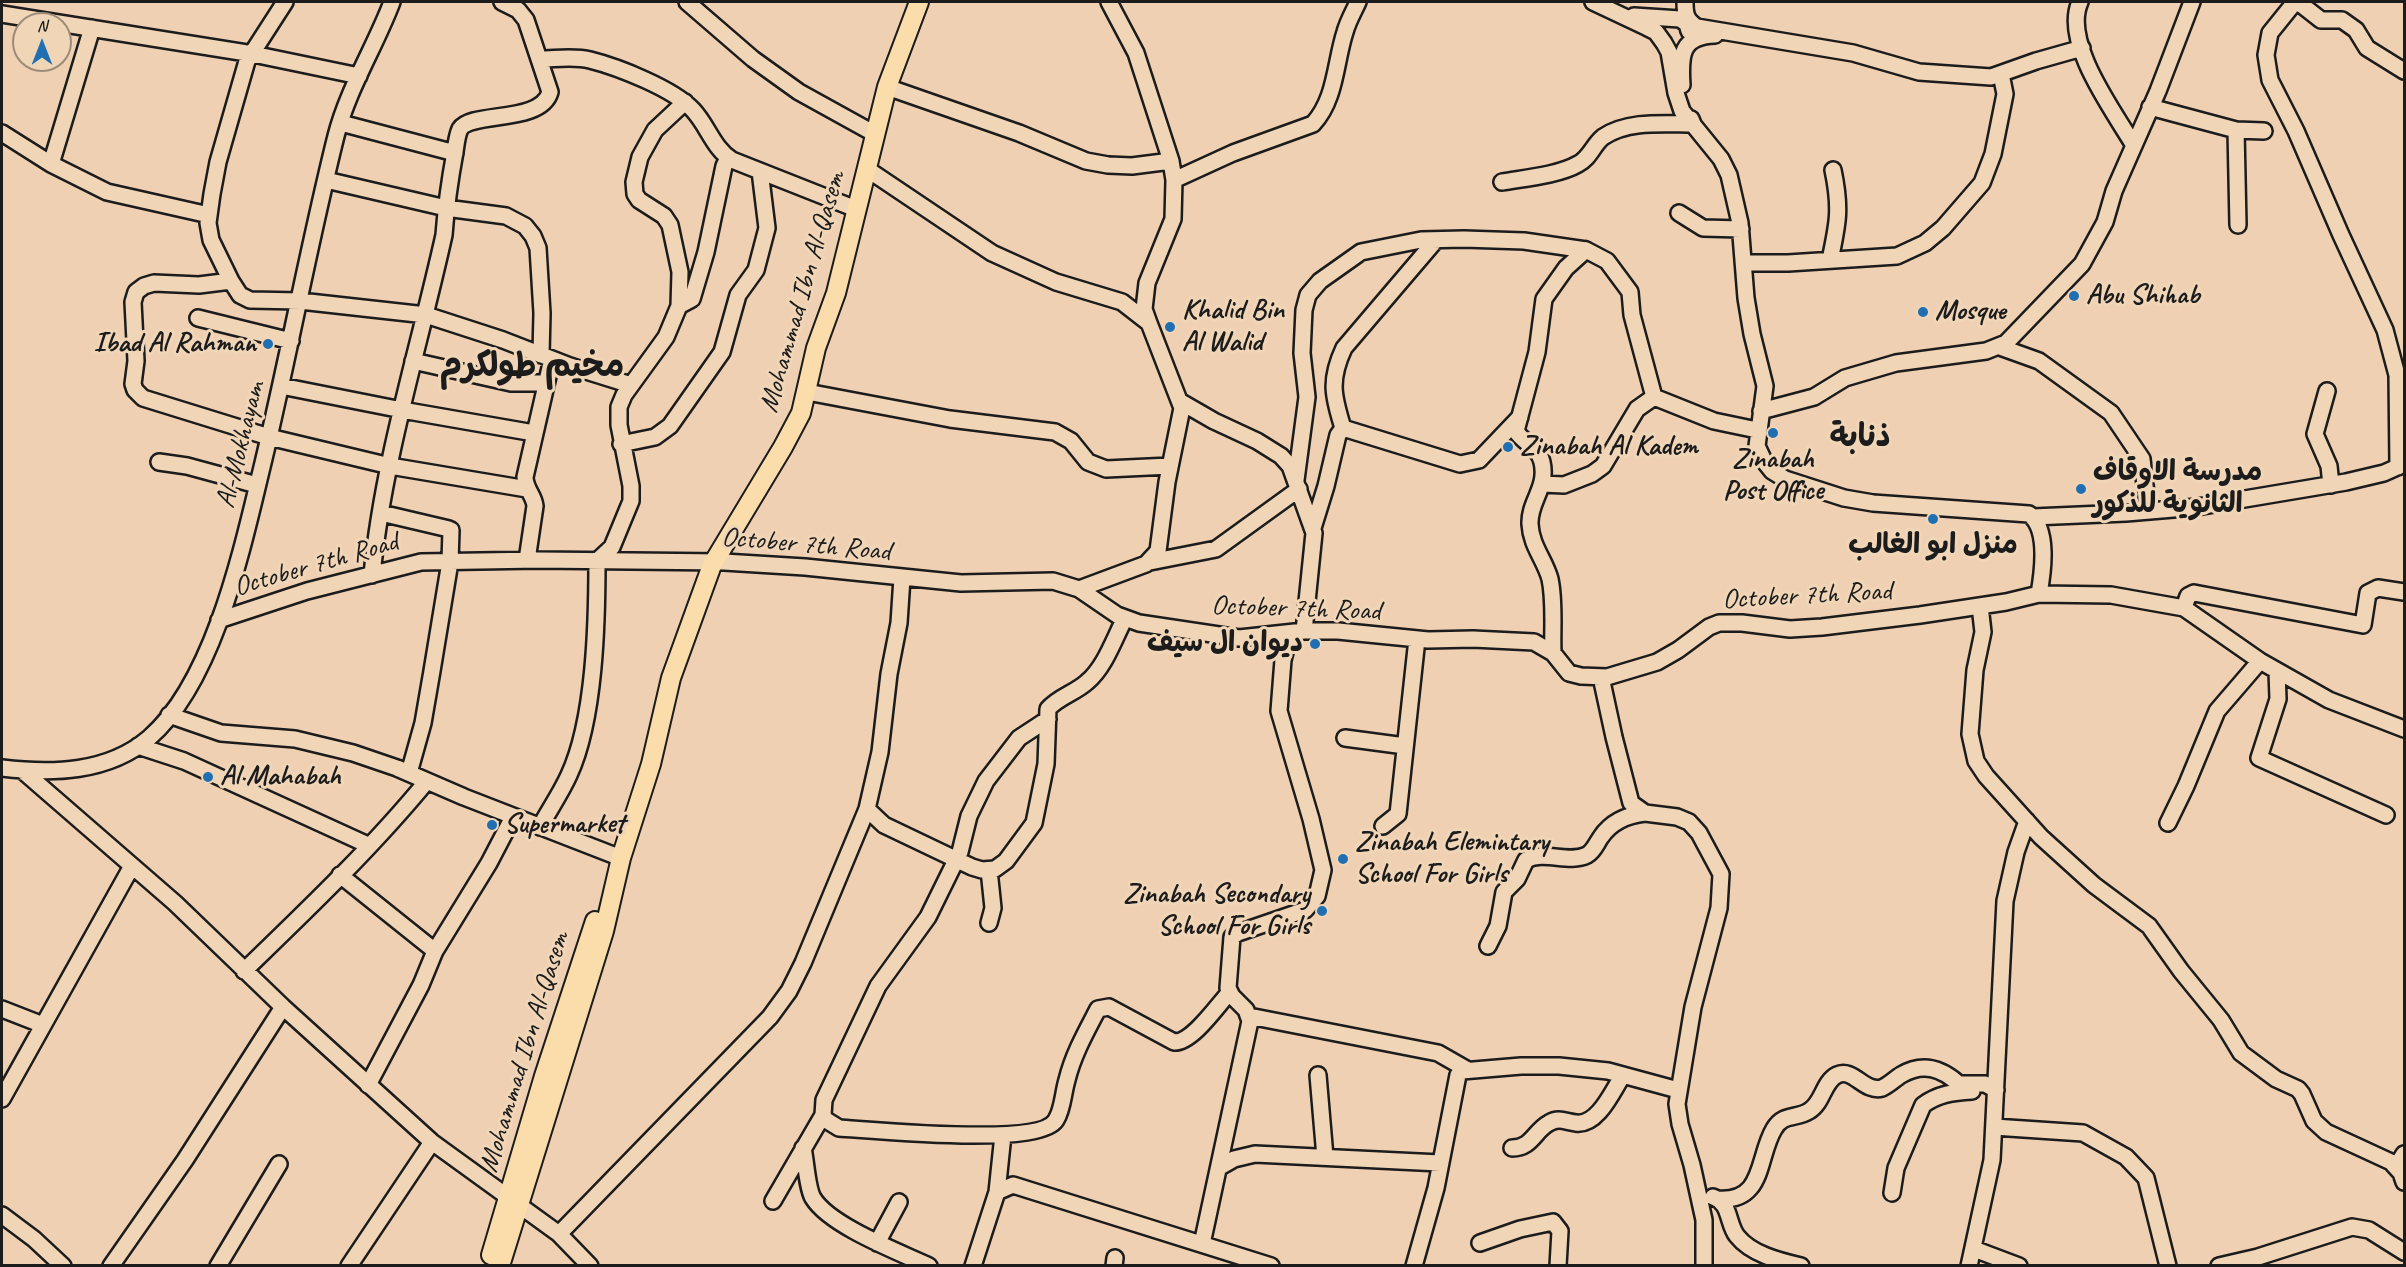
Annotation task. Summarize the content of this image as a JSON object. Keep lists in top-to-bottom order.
{
  "streets": {
    "main road": ["Mohammad Ibn Al-Qasem"],
    "street": ["Al-Mokhayam", "October 7th Road"]
  },
  "crossings": [
    ["Mohammad Ibn Al-Qasem", "October 7th Road"],
    ["Al-Mokhayam", "October 7th Road"]
  ],
  "districts": ["مخيم طولكرم", "ذنابة"],
  "places": [
    "Abu Shihab",
    "Mosque",
    "Khalid Bin Al Walid",
    "Ibad Al Rahman",
    "Zinabah Post Office",
    "Zinabah Al Kadem",
    "مدرسة الاوقاف الثانوية للذكور",
    "منزل ابو الغالب",
    "ديوان ال سيف",
    "Al Mahabah",
    "Supermarket",
    "Zinabah Elemintary School For Girls",
    "Zinabah Secondary School For Girls"
  ],
  "north": "top"
}
